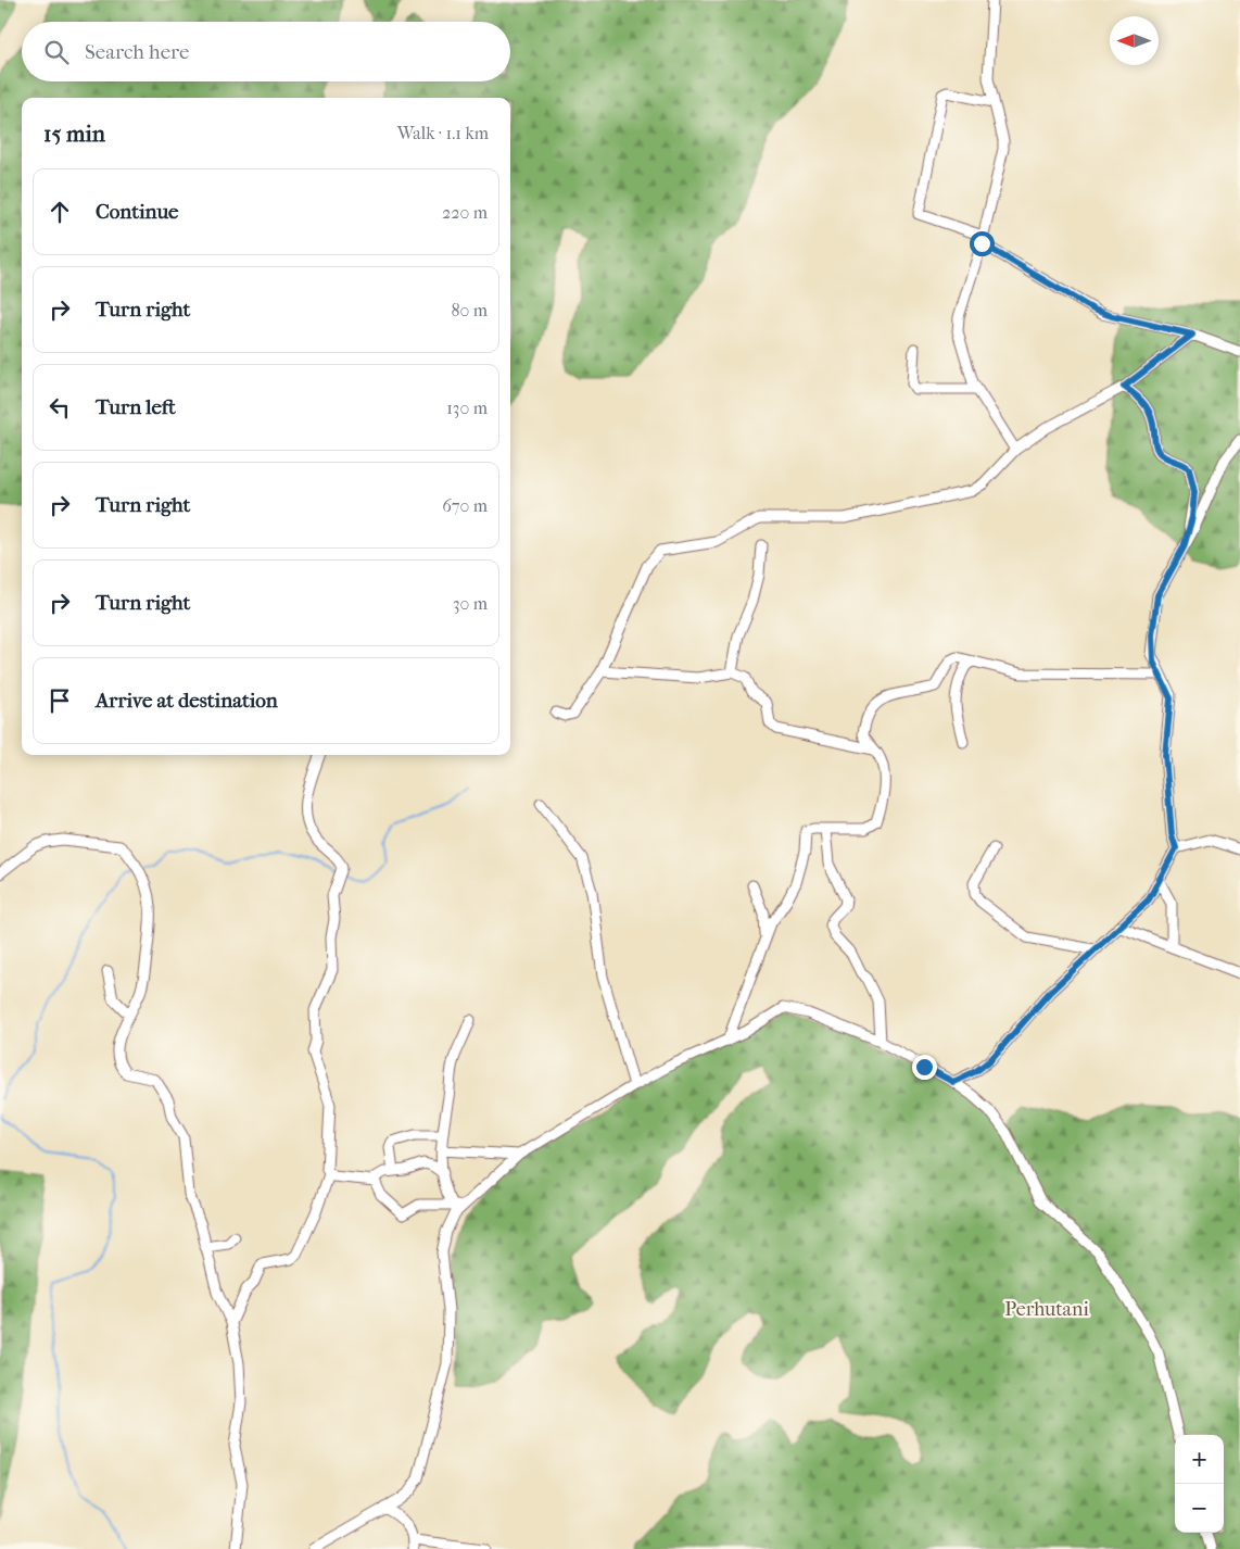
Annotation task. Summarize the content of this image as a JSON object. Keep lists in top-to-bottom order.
{
  "parks": ["Perhutani"],
  "north": "left",
  "page": {
    "search": "Search here",
    "heading": ["15 min", "Walk · 1.1 km"],
    "list": [
      ["Continue", "220 m"],
      ["Turn right", "80 m"],
      ["Turn left", "130 m"],
      ["Turn right", "670 m"],
      ["Turn right", "30 m"],
      "Arrive at destination"
    ],
    "map_buttons": ["+", "−"]
  }
}
